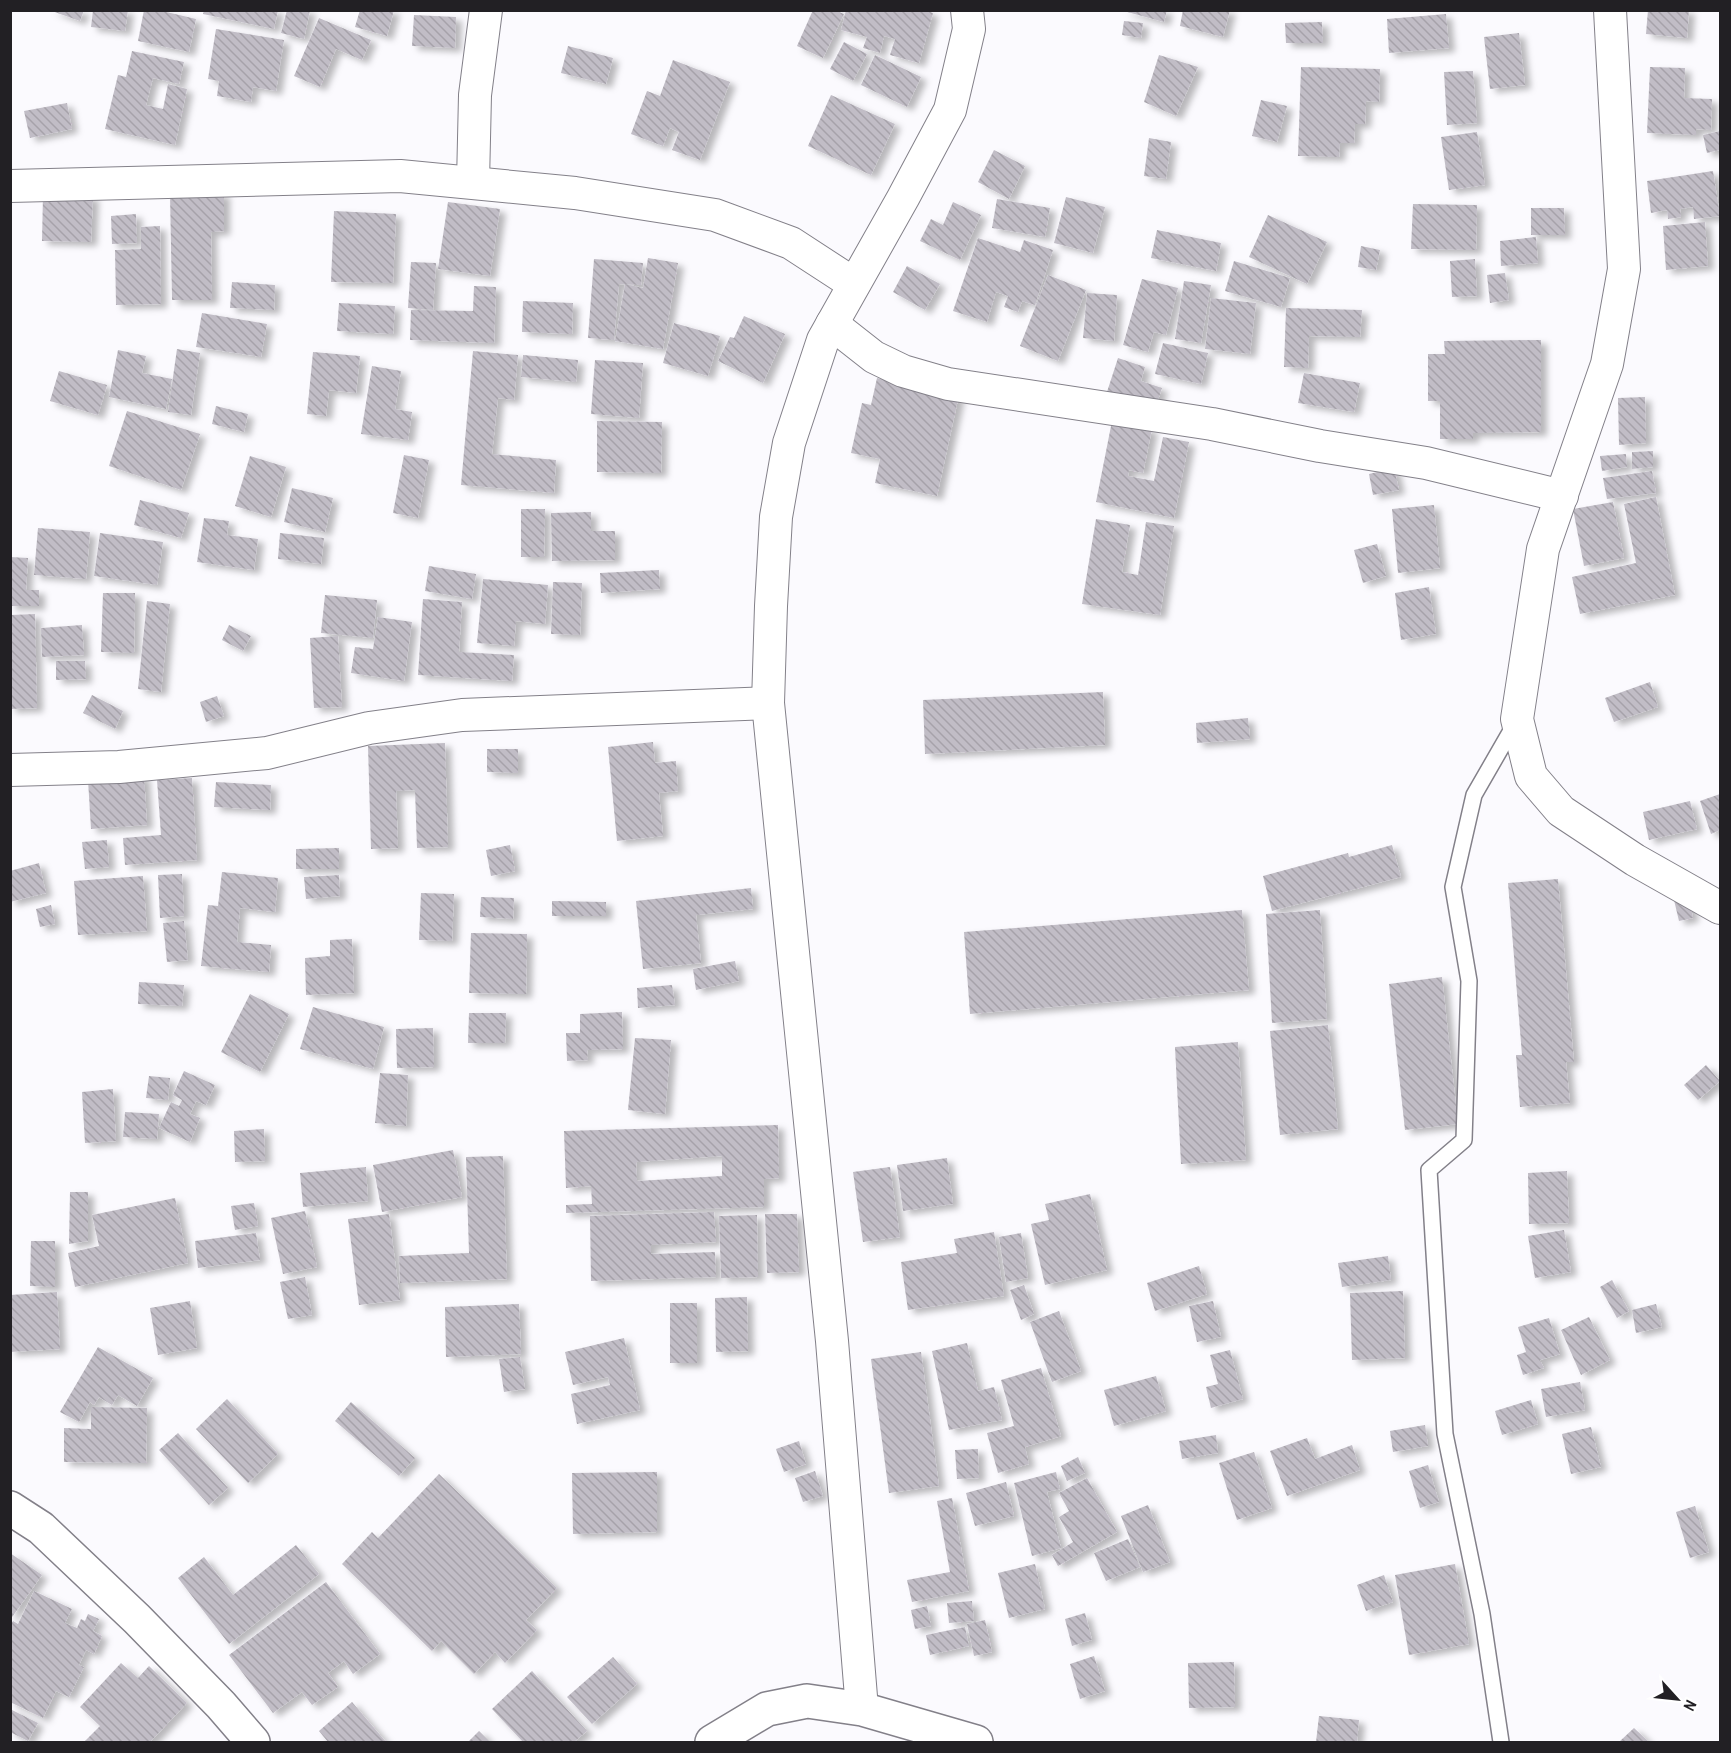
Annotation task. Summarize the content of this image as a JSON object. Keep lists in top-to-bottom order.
{
  "north": "bottom right"
}
